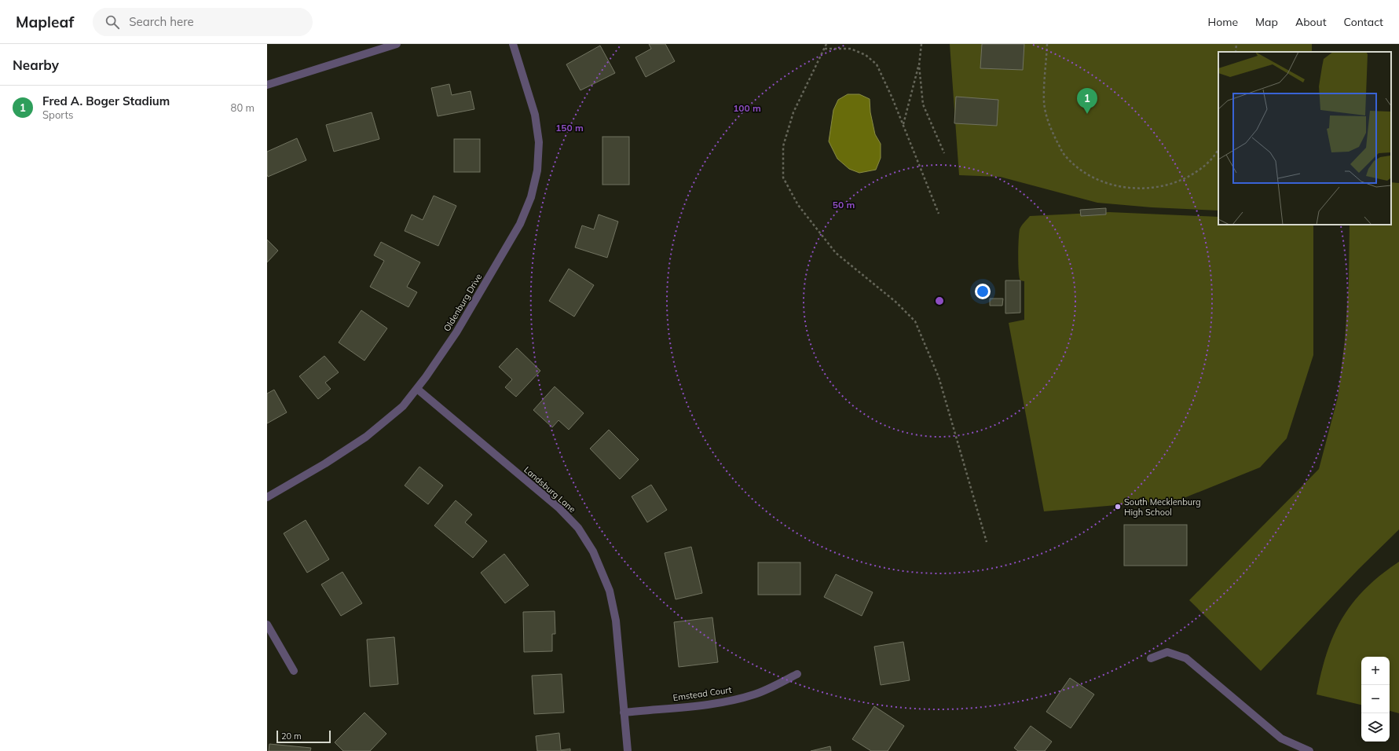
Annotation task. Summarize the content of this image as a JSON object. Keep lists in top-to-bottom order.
{
  "streets": {
    "street": ["Oldenburg Drive", "Landsburg Lane", "Emstead Court"]
  },
  "crossings": [
    ["Oldenburg Drive", "Landsburg Lane"],
    ["Landsburg Lane", "Emstead Court"]
  ],
  "places": ["South Mecklenburg High School"],
  "scale_bar": "20 m",
  "page": {
    "header": "Mapleaf",
    "search": "Search here",
    "nav": [
      "Home",
      "Map",
      "About",
      "Contact"
    ],
    "heading": "Nearby",
    "list": [
      {
        "mark": "1",
        "name": "Fred A. Boger Stadium",
        "note": "Sports",
        "value": "80 m"
      }
    ],
    "pins": "1",
    "map_buttons": ["+", "−"],
    "scale": "20 m"
  },
  "rings": ["100 m", "150 m", "50 m"]
}
